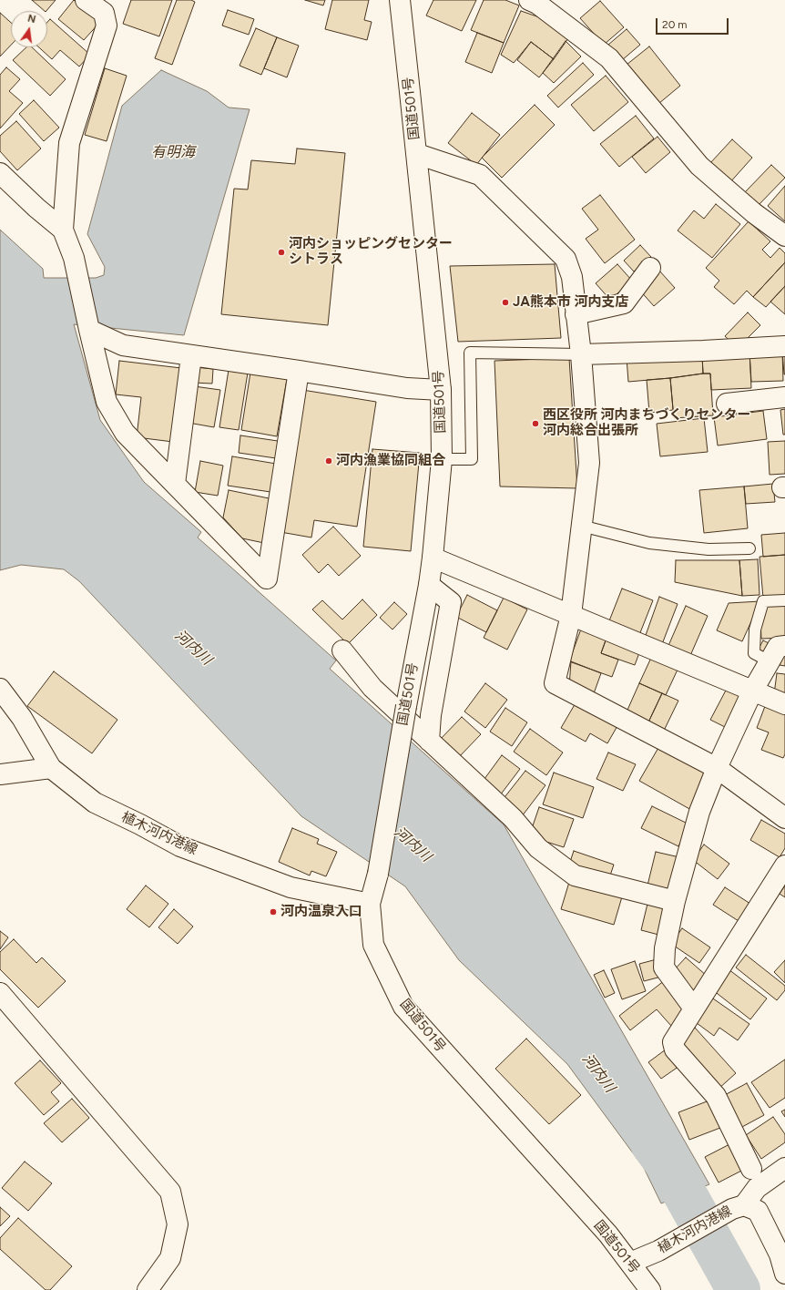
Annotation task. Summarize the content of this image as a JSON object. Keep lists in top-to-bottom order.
{
  "streets": {
    "main road": ["国道501号", "植木河内港線"]
  },
  "crossings": [
    ["国道501号", "植木河内港線"]
  ],
  "water": ["有明海", "河内川"],
  "places": [
    "河内ショッピングセンター シトラス",
    "JA熊本市 河内支店",
    "西区役所 河内まちづくりセンター 河内総合出張所",
    "河内漁業協同組合",
    "河内温泉入口"
  ],
  "scale_bar": "20 m",
  "north": "top"
}
